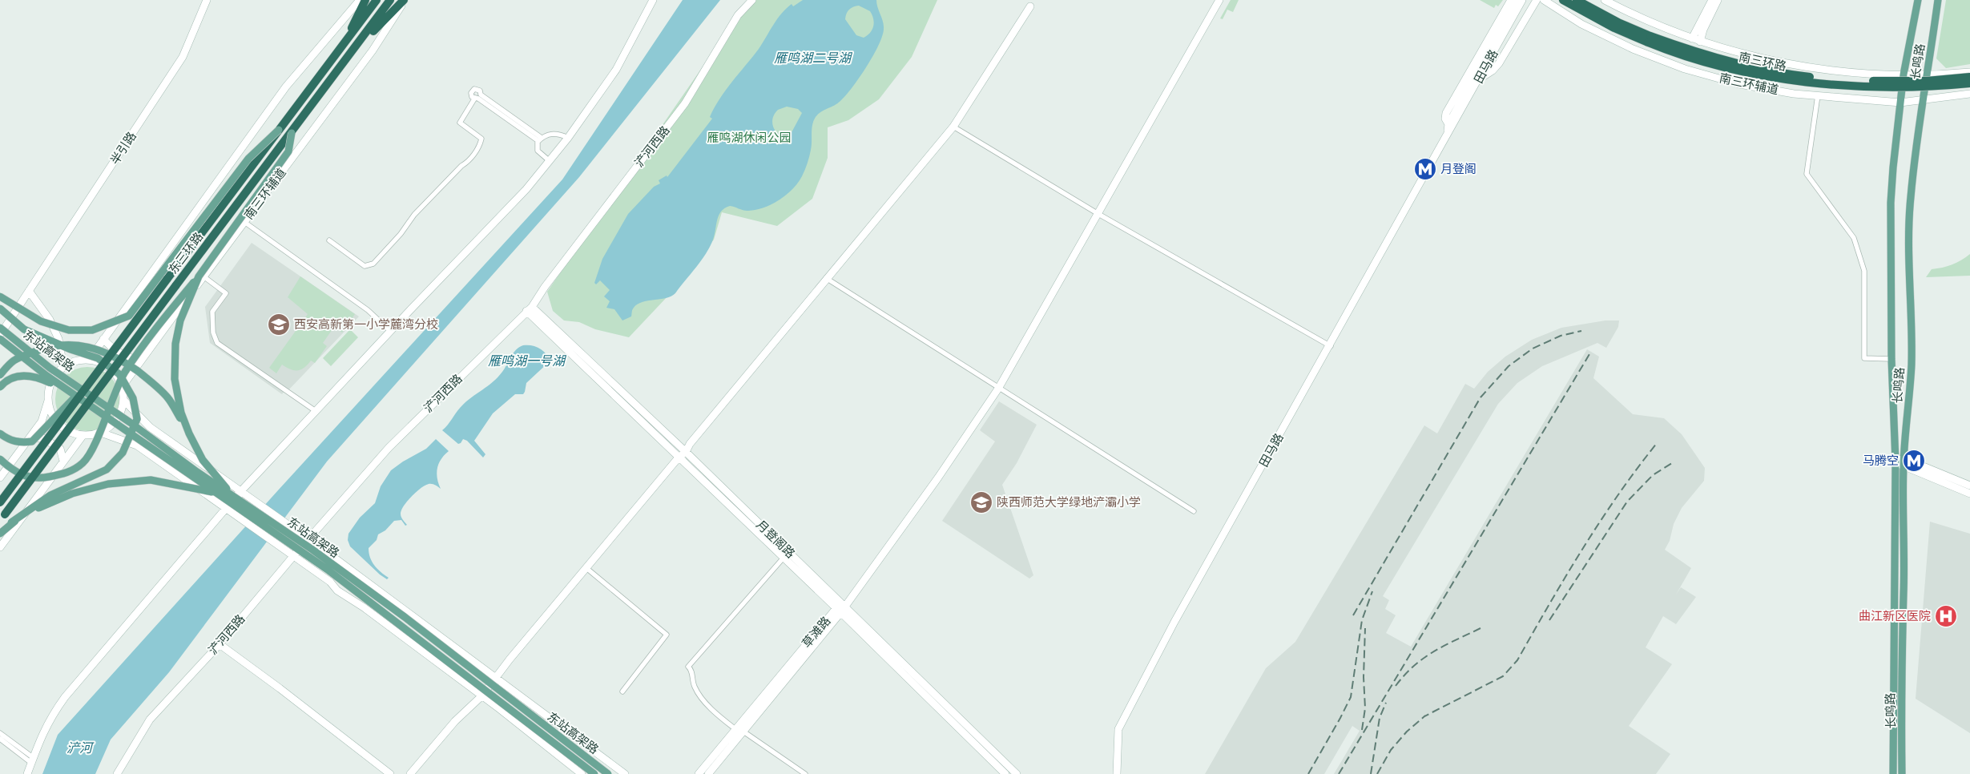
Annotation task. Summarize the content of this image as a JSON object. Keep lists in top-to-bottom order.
{
  "streets": {
    "highway": ["南三环路", "东三环路"],
    "main road": [
      "长鸣路",
      "田马路",
      "南三环辅道",
      "浐河西路",
      "半引路",
      "东站高架路",
      "月登阁路",
      "草滩路"
    ]
  },
  "crossings": [
    ["长鸣路", "南三环辅道"],
    ["浐河西路", "月登阁路"],
    ["月登阁路", "草滩路"]
  ],
  "water": ["雁鸣湖二号湖", "雁鸣湖一号湖", "浐河"],
  "parks": ["雁鸣湖休闲公园"],
  "places": {
    "metro station": ["月登阁", "马腾空"],
    "school or university": ["西安高新第一小学麓湾分校", "陕西师范大学绿地浐灞小学"],
    "hospital": ["曲江新区医院"]
  }
}
